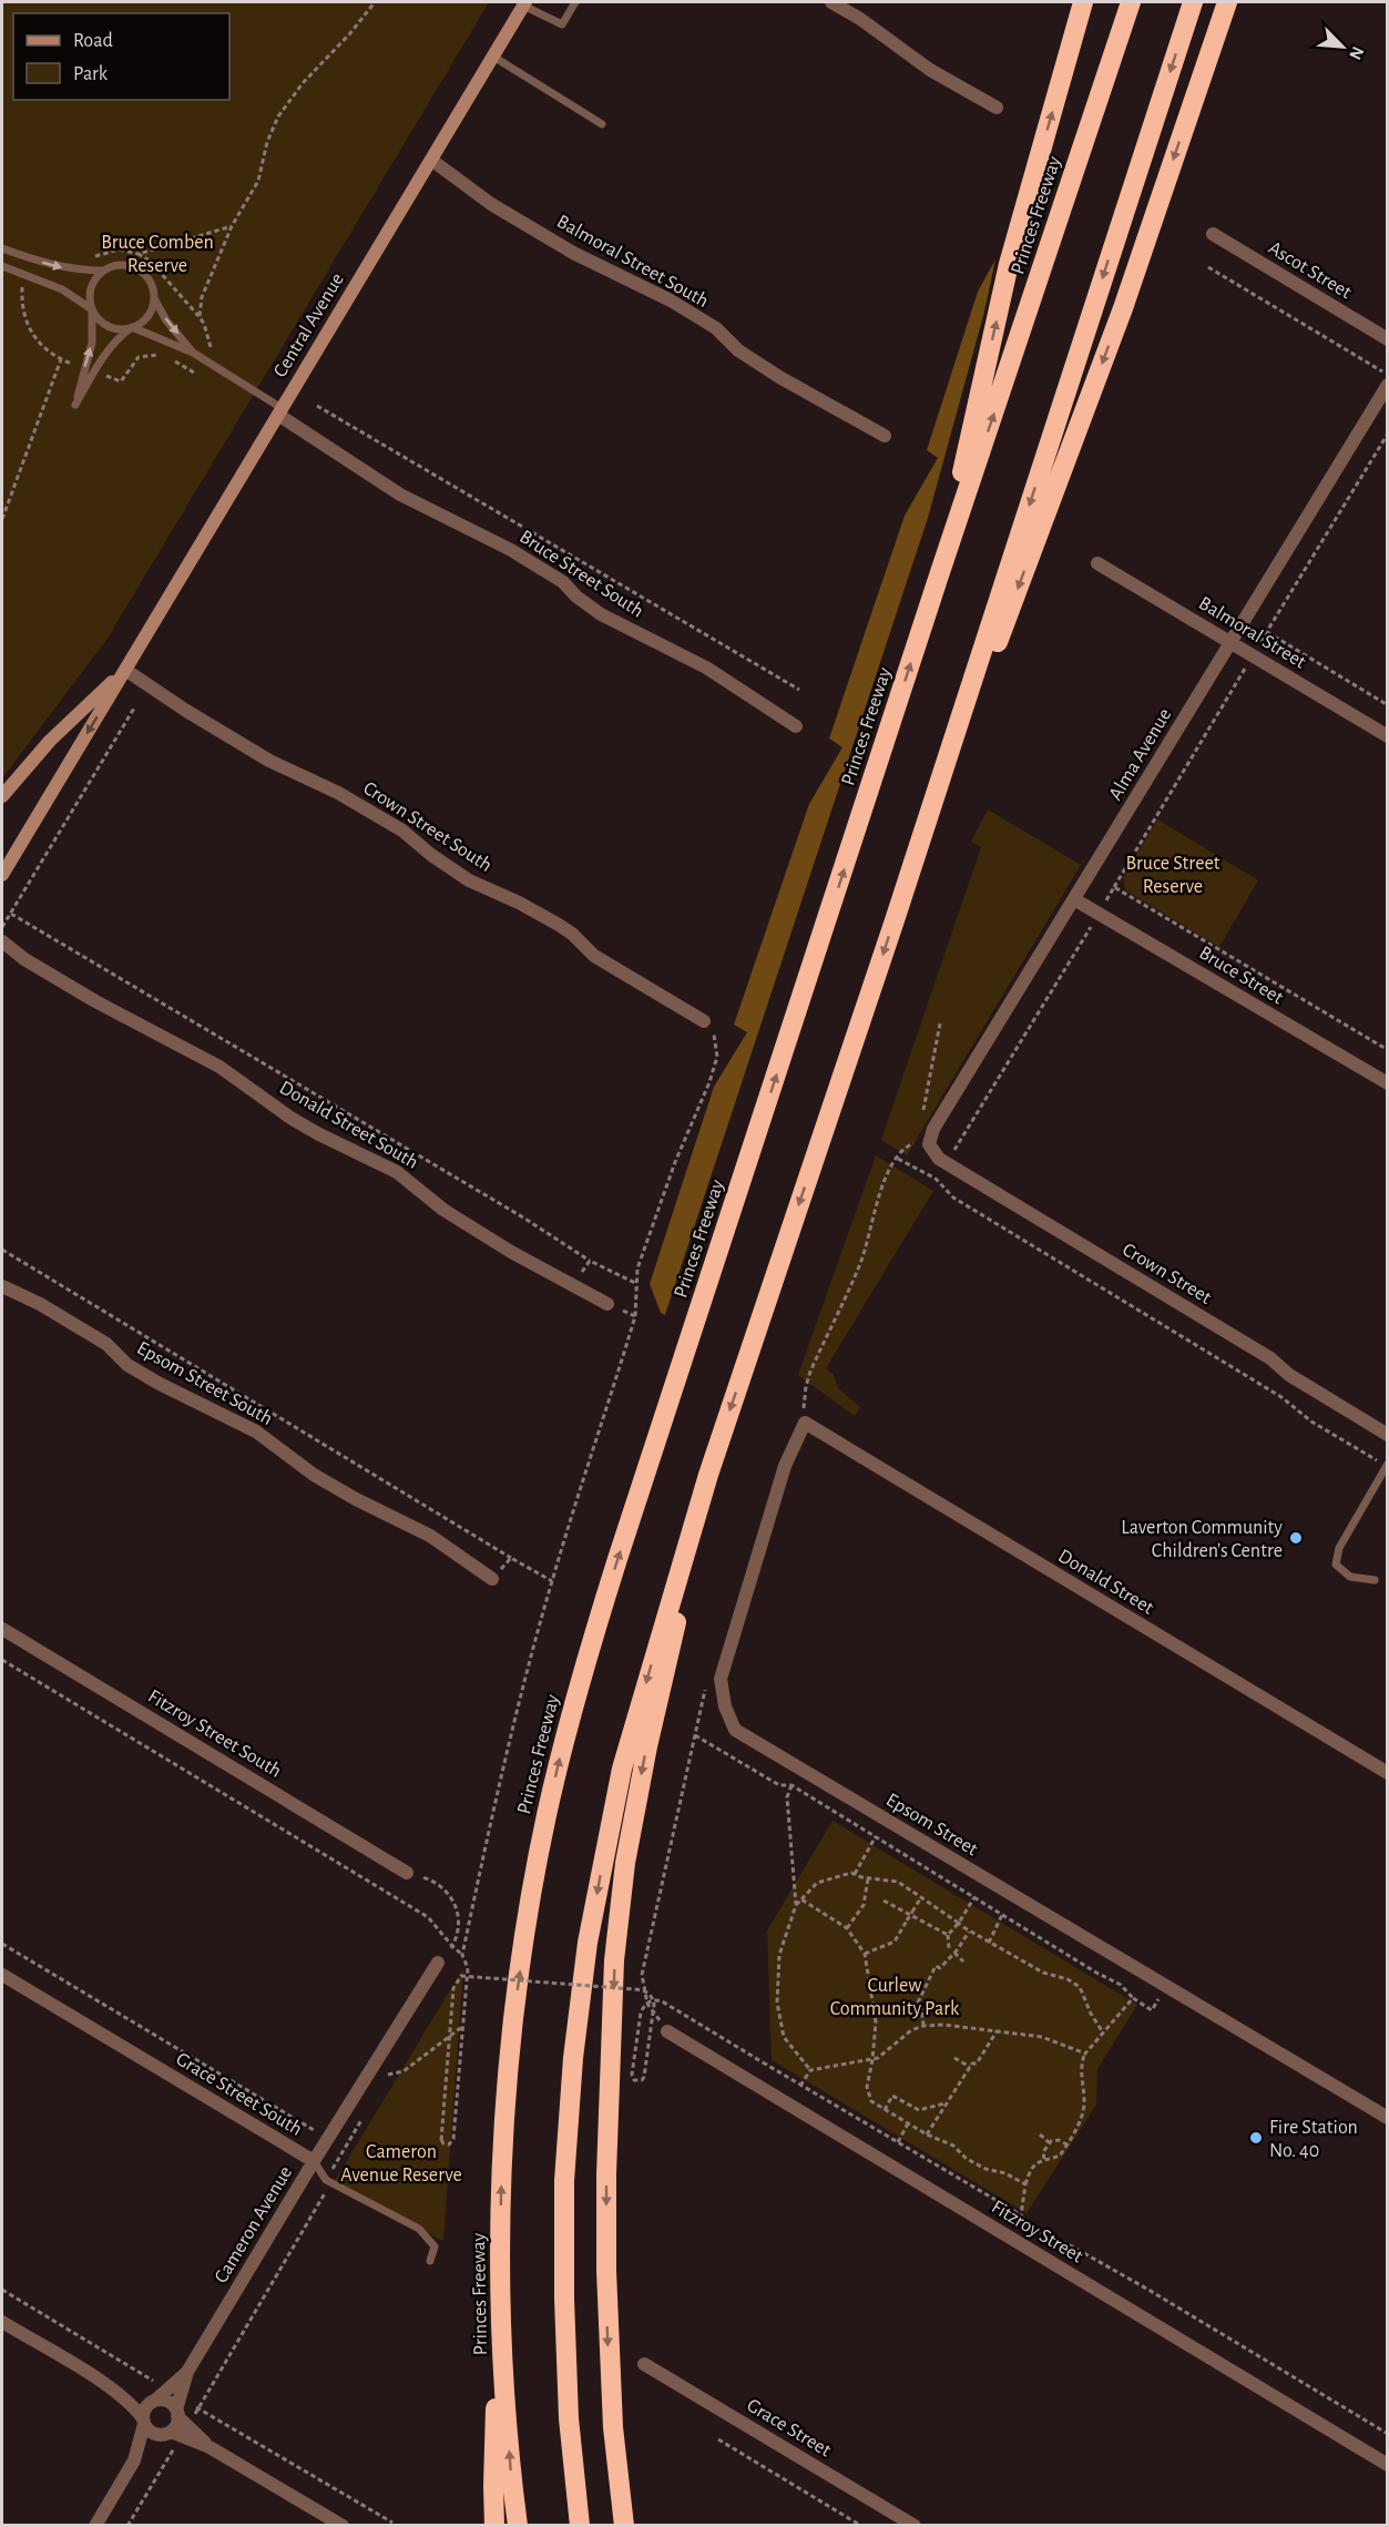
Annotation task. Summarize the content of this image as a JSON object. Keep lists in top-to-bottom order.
{
  "streets": {
    "highway": ["Princes Freeway"],
    "main road": ["Central Avenue"],
    "street": [
      "Balmoral Street South",
      "Ascot Street",
      "Bruce Street South",
      "Balmoral Street",
      "Alma Avenue",
      "Crown Street South",
      "Bruce Street",
      "Donald Street South",
      "Crown Street",
      "Epsom Street South",
      "Donald Street",
      "Fitzroy Street South",
      "Epsom Street",
      "Grace Street South",
      "Cameron Avenue",
      "Fitzroy Street",
      "Grace Street"
    ]
  },
  "crossings": [
    ["Balmoral Street South", "Central Avenue"],
    ["Central Avenue", "Bruce Street South"],
    ["Central Avenue", "Crown Street South"],
    ["Balmoral Street", "Alma Avenue"],
    ["Alma Avenue", "Bruce Street"],
    ["Alma Avenue", "Crown Street"],
    ["Donald Street", "Epsom Street"],
    ["Grace Street South", "Cameron Avenue"]
  ],
  "parks": [
    "Bruce Comben Reserve",
    "Bruce Street Reserve",
    "Curlew Community Park",
    "Cameron Avenue Reserve"
  ],
  "places": ["Laverton Community Children’s Centre", "Fire Station No. 40"],
  "legend": ["Road", "Park"],
  "north": "bottom right"
}
